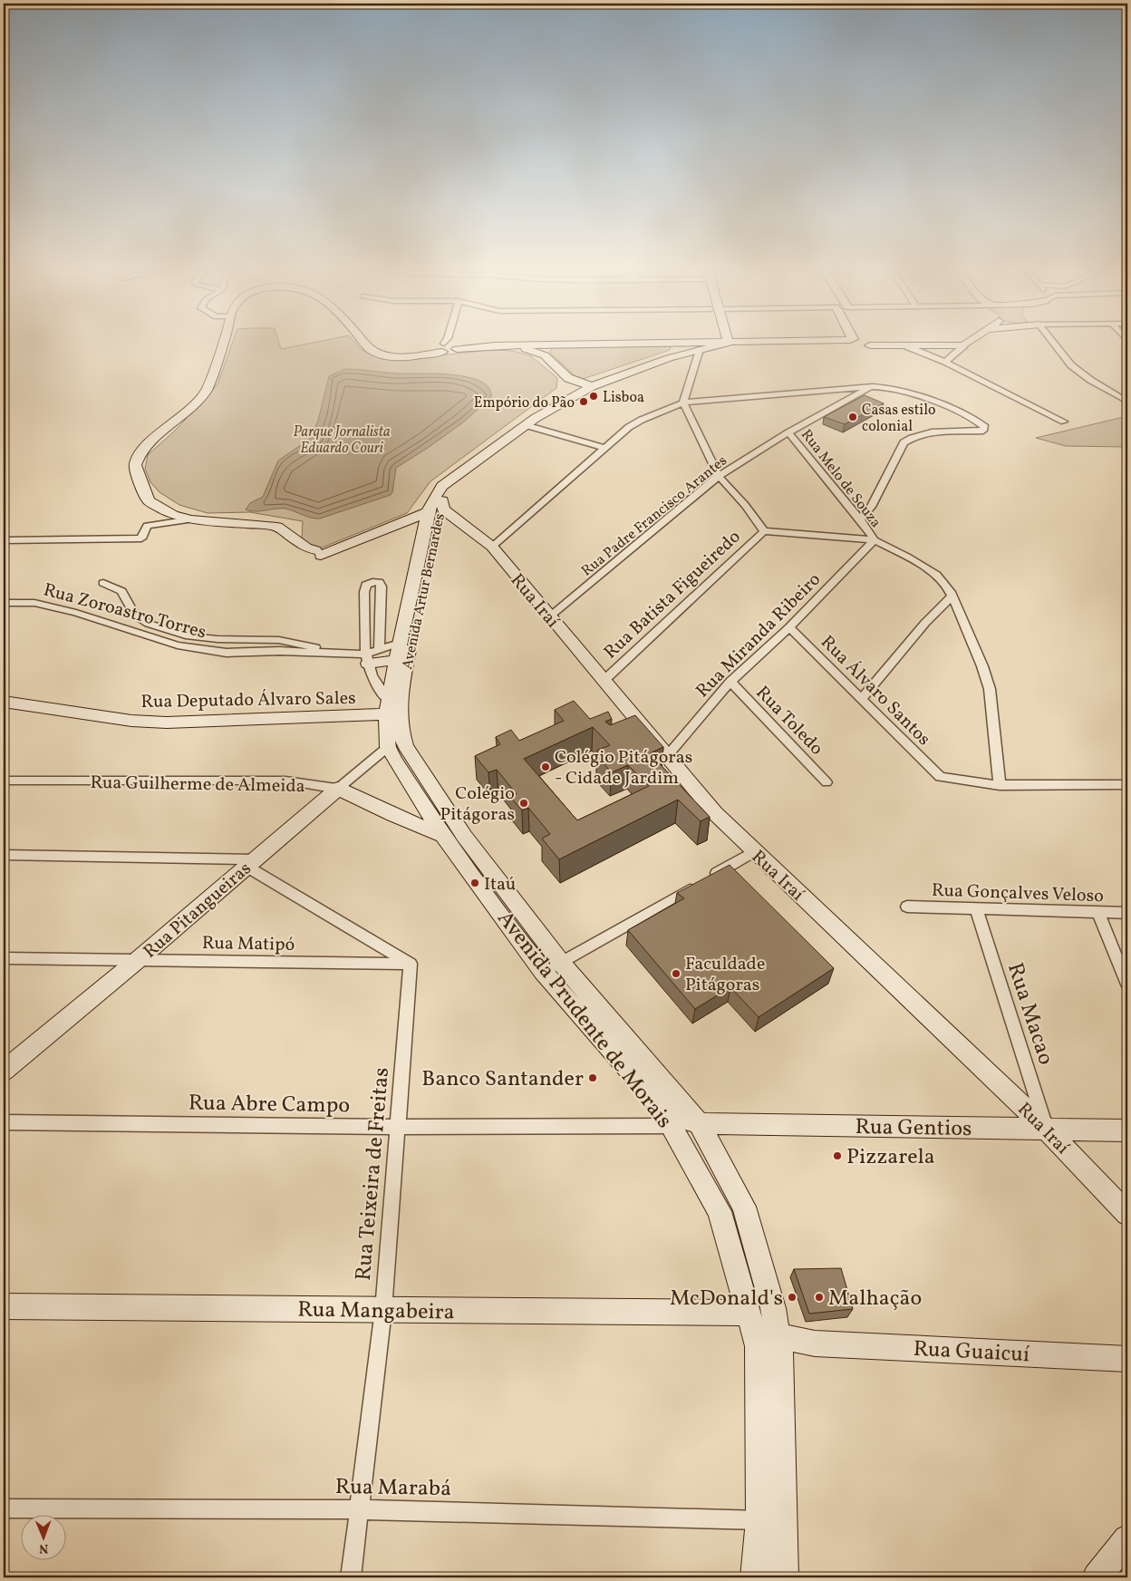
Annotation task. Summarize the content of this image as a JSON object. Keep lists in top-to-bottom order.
{
  "streets": {
    "street": [
      "Rua Melo de Souza",
      "Rua Padre Francisco Arantes",
      "Avenida Artur Bernardes",
      "Rua Batista Figueiredo",
      "Rua Iraí",
      "Rua Zoroastro Torres",
      "Rua Miranda Ribeiro",
      "Rua Álvaro Santos",
      "Rua Deputado Álvaro Sales",
      "Rua Toledo",
      "Rua Guilherme de Almeida",
      "Rua Gonçalves Veloso",
      "Rua Pitangueiras",
      "Rua Matipó",
      "Rua Macao",
      "Avenida Prudente de Morais",
      "Rua Abre Campo",
      "Rua Gentios",
      "Rua Teixeira de Freitas",
      "Rua Mangabeira",
      "Rua Guaicuí",
      "Rua Marabá"
    ]
  },
  "crossings": [
    ["Rua Melo de Souza", "Rua Padre Francisco Arantes"],
    ["Rua Melo de Souza", "Rua Miranda Ribeiro"],
    ["Rua Padre Francisco Arantes", "Rua Iraí"],
    ["Avenida Artur Bernardes", "Rua Iraí"],
    ["Avenida Artur Bernardes", "Rua Zoroastro Torres"],
    ["Avenida Artur Bernardes", "Rua Deputado Álvaro Sales"],
    ["Avenida Artur Bernardes", "Avenida Prudente de Morais"],
    ["Rua Batista Figueiredo", "Rua Iraí"],
    ["Rua Iraí", "Rua Miranda Ribeiro"],
    ["Rua Iraí", "Rua Macao"],
    ["Rua Iraí", "Rua Gentios"],
    ["Rua Zoroastro Torres", "Avenida Prudente de Morais"],
    ["Rua Miranda Ribeiro", "Rua Álvaro Santos"],
    ["Rua Miranda Ribeiro", "Rua Toledo"],
    ["Rua Deputado Álvaro Sales", "Avenida Prudente de Morais"],
    ["Rua Guilherme de Almeida", "Rua Pitangueiras"],
    ["Rua Guilherme de Almeida", "Avenida Prudente de Morais"],
    ["Rua Gonçalves Veloso", "Rua Macao"],
    ["Rua Pitangueiras", "Rua Matipó"],
    ["Rua Pitangueiras", "Avenida Prudente de Morais"],
    ["Rua Matipó", "Rua Teixeira de Freitas"],
    ["Rua Macao", "Rua Gentios"],
    ["Avenida Prudente de Morais", "Rua Abre Campo"],
    ["Avenida Prudente de Morais", "Rua Gentios"],
    ["Avenida Prudente de Morais", "Rua Mangabeira"],
    ["Avenida Prudente de Morais", "Rua Guaicuí"],
    ["Avenida Prudente de Morais", "Rua Marabá"],
    ["Rua Abre Campo", "Rua Teixeira de Freitas"],
    ["Rua Teixeira de Freitas", "Rua Mangabeira"],
    ["Rua Teixeira de Freitas", "Rua Marabá"]
  ],
  "parks": ["Parque Jornalista Eduardo Couri"],
  "places": [
    "Lisboa",
    "Empório do Pão",
    "Casas estilo colonial",
    "Colégio Pitágoras - Cidade Jardim",
    "Colégio Pitágoras",
    "Itaú",
    "Faculdade Pitágoras",
    "Banco Santander",
    "Pizzarela",
    "McDonald's",
    "Malhação"
  ],
  "north": "bottom"
}
